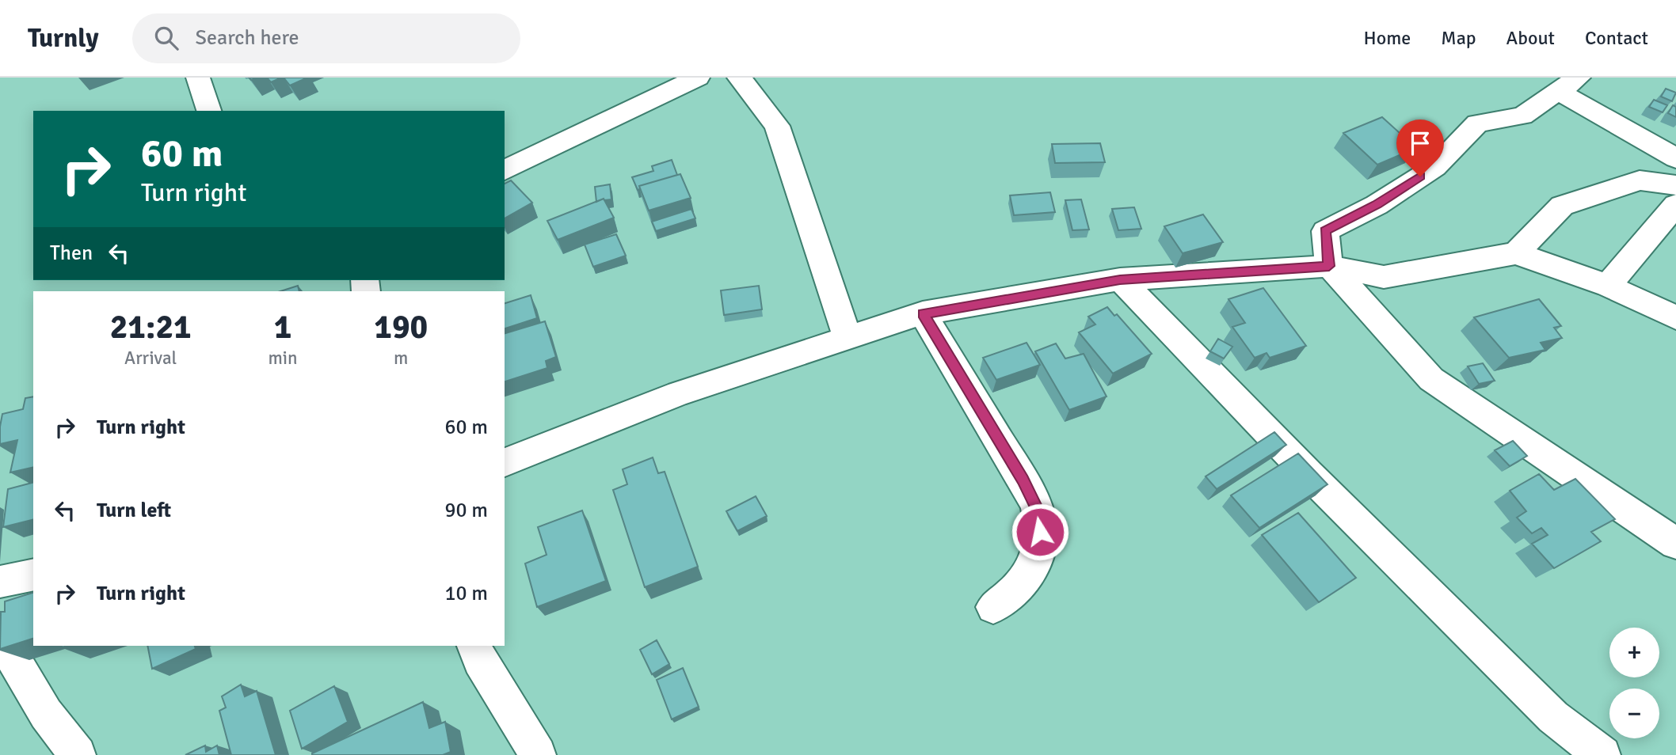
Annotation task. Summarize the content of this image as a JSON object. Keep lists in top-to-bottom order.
{
  "page": {
    "header": "Turnly",
    "search": "Search here",
    "nav": [
      "Home",
      "Map",
      "About",
      "Contact"
    ],
    "turn": ["60 m", "Turn right"],
    "then": "Then",
    "eta": [
      "21:21",
      "Arrival",
      "1",
      "min",
      "190",
      "m"
    ],
    "list": [
      {
        "name": "Turn right",
        "value": "60 m"
      },
      {
        "name": "Turn left",
        "value": "90 m"
      },
      {
        "name": "Turn right",
        "value": "10 m"
      }
    ],
    "map_buttons": ["+", "−"]
  }
}
